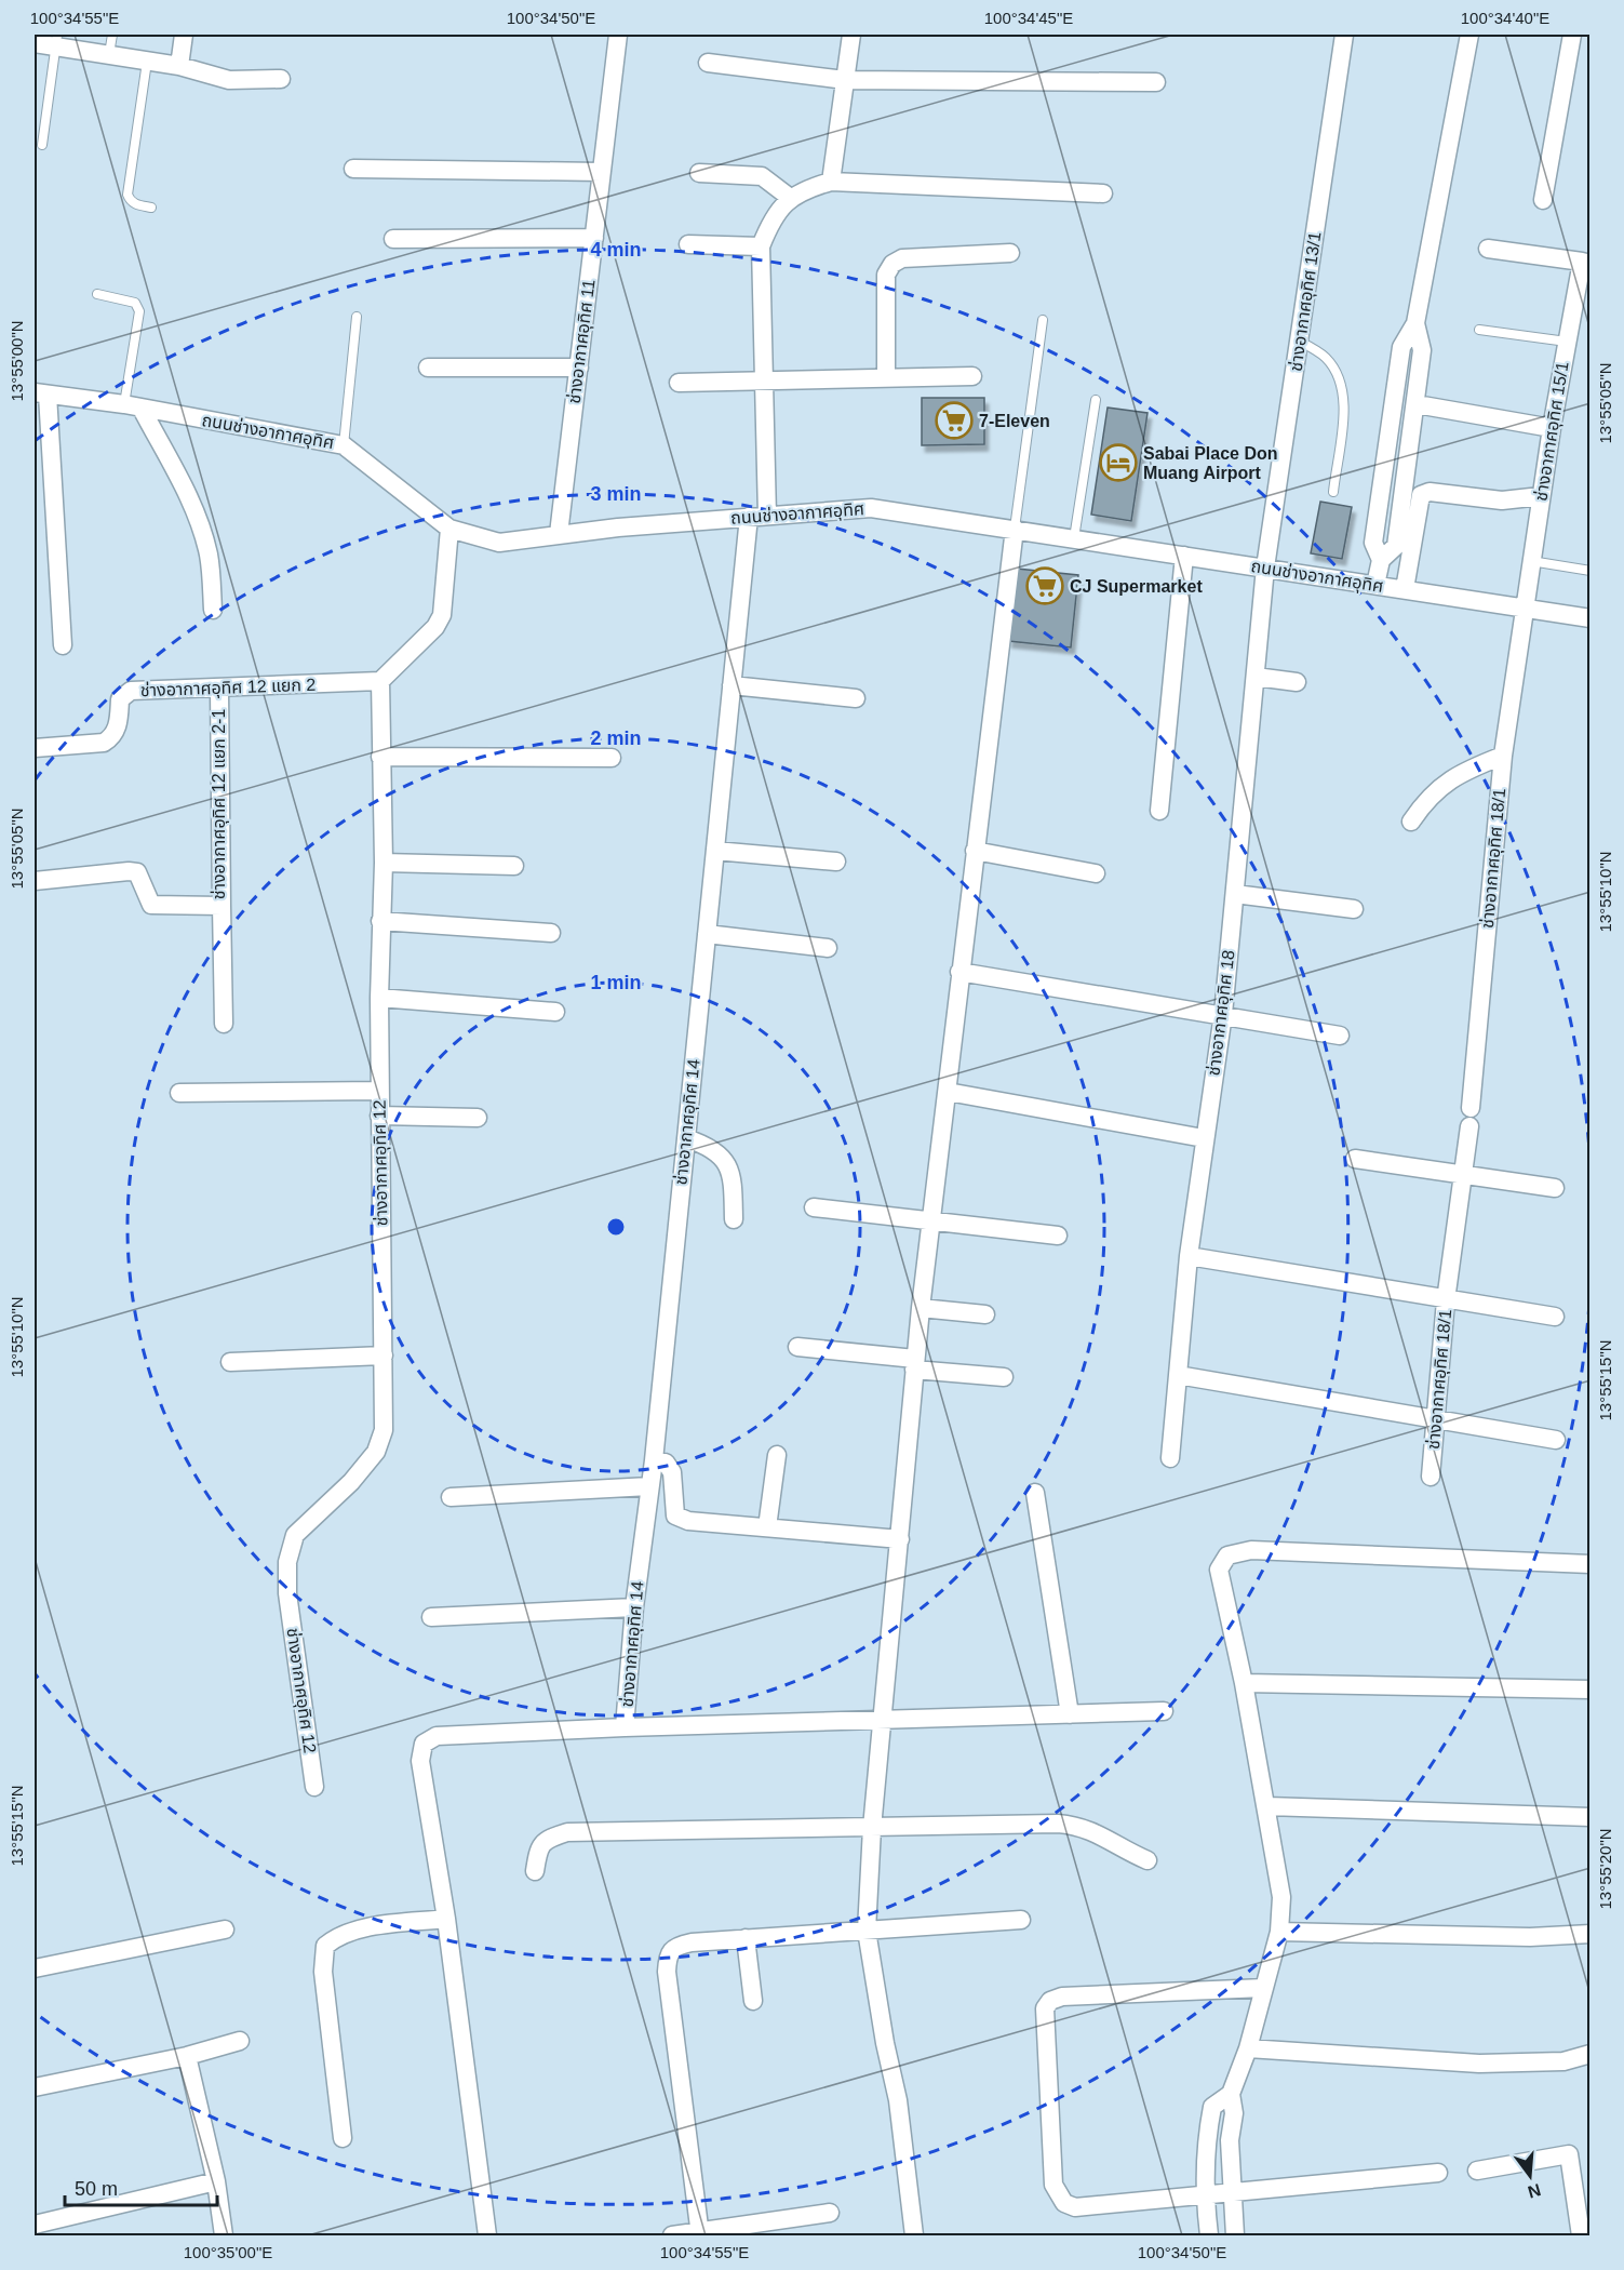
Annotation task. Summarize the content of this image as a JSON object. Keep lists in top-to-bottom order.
{
  "streets": {
    "street": [
      "ช่างอากาศอุทิศ 13/1",
      "ช่างอากาศอุทิศ 11",
      "ถนนช่างอากาศอุทิศ",
      "ช่างอากาศอุทิศ 15/1",
      "ช่างอากาศอุทิศ 12 แยก 2",
      "ช่างอากาศอุทิศ 12 แยก 2-1",
      "ช่างอากาศอุทิศ 18/1",
      "ช่างอากาศอุทิศ 18",
      "ช่างอากาศอุทิศ 14",
      "ช่างอากาศอุทิศ 12"
    ]
  },
  "crossings": [
    ["ช่างอากาศอุทิศ 13/1", "ถนนช่างอากาศอุทิศ"],
    ["ช่างอากาศอุทิศ 13/1", "ช่างอากาศอุทิศ 18"],
    ["ช่างอากาศอุทิศ 11", "ถนนช่างอากาศอุทิศ"],
    ["ถนนช่างอากาศอุทิศ", "ช่างอากาศอุทิศ 15/1"],
    ["ถนนช่างอากาศอุทิศ", "ช่างอากาศอุทิศ 18/1"],
    ["ถนนช่างอากาศอุทิศ", "ช่างอากาศอุทิศ 18"],
    ["ถนนช่างอากาศอุทิศ", "ช่างอากาศอุทิศ 14"],
    ["ช่างอากาศอุทิศ 15/1", "ช่างอากาศอุทิศ 18/1"],
    ["ช่างอากาศอุทิศ 12 แยก 2", "ช่างอากาศอุทิศ 12 แยก 2-1"],
    ["ช่างอากาศอุทิศ 12 แยก 2", "ช่างอากาศอุทิศ 12"]
  ],
  "places": {
    "supermarket": ["7-Eleven", "CJ Supermarket"],
    "hotel": ["Sabai Place Don Muang Airport"]
  },
  "scale_bar": "50 m",
  "north": "bottom",
  "coordinates": [
    "100°34'55\"E",
    "100°34'50\"E",
    "100°34'45\"E",
    "100°34'40\"E",
    "13°55'00\"N",
    "13°55'05\"N",
    "13°55'10\"N",
    "13°55'15\"N",
    "13°55'20\"N",
    "100°35'00\"E"
  ],
  "rings": [
    "4 min",
    "3 min",
    "2 min",
    "1 min"
  ]
}
